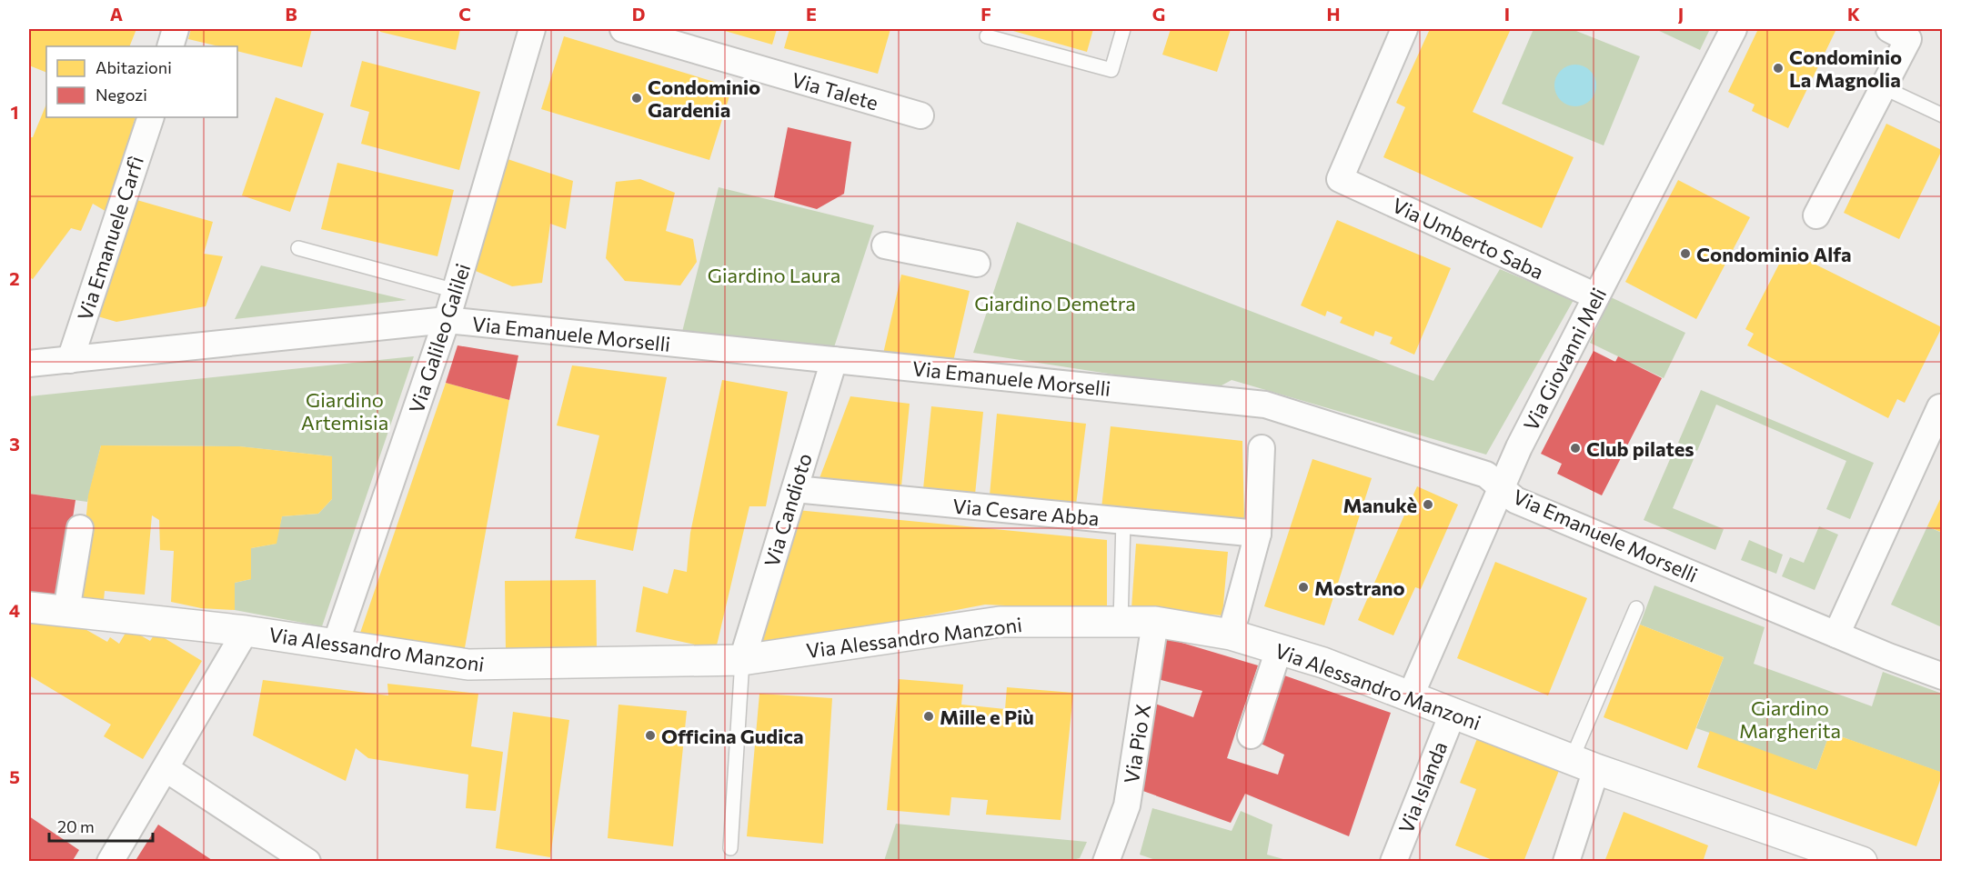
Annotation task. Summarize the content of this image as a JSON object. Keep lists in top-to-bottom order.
{
  "streets": {
    "street": [
      "Via Talete",
      "Via Emanuele Carfì",
      "Via Umberto Saba",
      "Via Emanuele Morselli",
      "Via Galileo Galilei",
      "Via Giovanni Meli",
      "Via Candioto",
      "Via Cesare Abba",
      "Via Alessandro Manzoni",
      "Via Pio X",
      "Via Islanda"
    ]
  },
  "crossings": [
    ["Via Emanuele Carfì", "Via Emanuele Morselli"],
    ["Via Umberto Saba", "Via Giovanni Meli"],
    ["Via Emanuele Morselli", "Via Galileo Galilei"],
    ["Via Emanuele Morselli", "Via Giovanni Meli"],
    ["Via Emanuele Morselli", "Via Candioto"],
    ["Via Galileo Galilei", "Via Alessandro Manzoni"],
    ["Via Giovanni Meli", "Via Alessandro Manzoni"],
    ["Via Candioto", "Via Cesare Abba"],
    ["Via Candioto", "Via Alessandro Manzoni"],
    ["Via Alessandro Manzoni", "Via Pio X"],
    ["Via Alessandro Manzoni", "Via Islanda"]
  ],
  "parks": [
    "Giardino Laura",
    "Giardino Demetra",
    "Giardino Artemisia",
    "Giardino Margherita"
  ],
  "places": [
    "Condominio La Magnolia",
    "Condominio Gardenia",
    "Condominio Alfa",
    "Club pilates",
    "Manukè",
    "Mostrano",
    "Mille e Più",
    "Officina Gudica"
  ],
  "legend": ["Abitazioni", "Negozi"],
  "scale_bar": "20 m",
  "grid": {
    "columns": [
      "A",
      "B",
      "C",
      "D",
      "E",
      "F",
      "G",
      "H",
      "I",
      "J",
      "K"
    ],
    "rows": [
      "1",
      "2",
      "3",
      "4",
      "5"
    ]
  }
}
